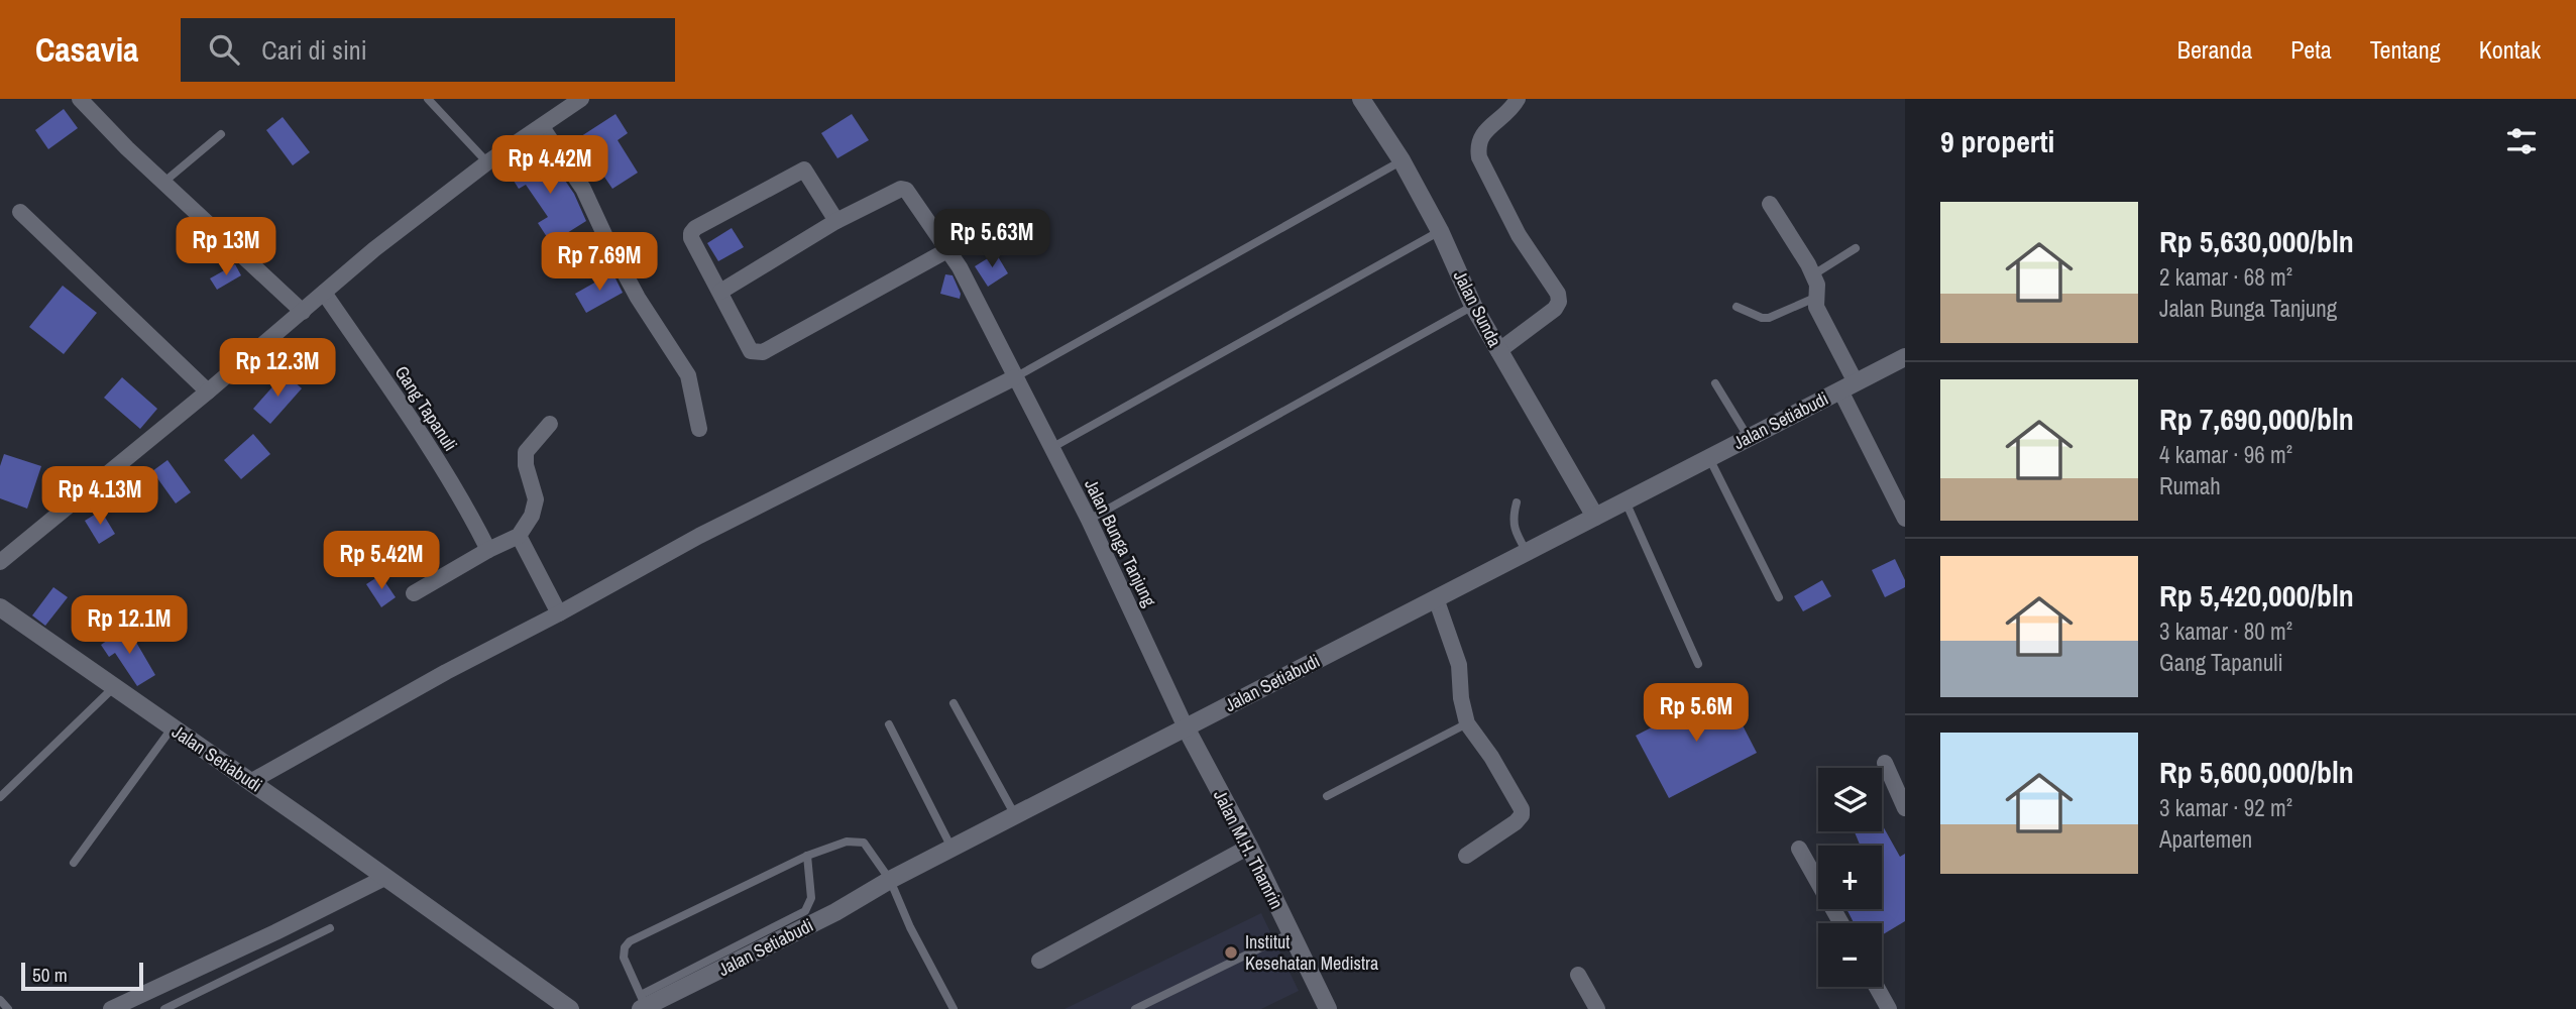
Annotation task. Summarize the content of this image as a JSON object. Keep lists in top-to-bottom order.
{
  "streets": {
    "street": [
      "Jalan Sunda",
      "Gang Tapanuli",
      "Jalan Setiabudi",
      "Jalan Bunga Tanjung",
      "Jalan M.H. Thamrin"
    ]
  },
  "crossings": [
    ["Jalan Sunda", "Jalan Setiabudi"],
    ["Jalan Setiabudi", "Jalan Bunga Tanjung"],
    ["Jalan Setiabudi", "Jalan M.H. Thamrin"],
    ["Jalan Bunga Tanjung", "Jalan M.H. Thamrin"]
  ],
  "places": ["Institut Kesehatan Medistra"],
  "scale_bar": "50 m",
  "page": {
    "header": "Casavia",
    "search": "Cari di sini",
    "nav": [
      "Beranda",
      "Peta",
      "Tentang",
      "Kontak"
    ],
    "heading": "9 properti",
    "price": [
      "Rp 4.42M",
      "Rp 5.63M",
      "Rp 13M",
      "Rp 7.69M",
      "Rp 12.3M",
      "Rp 4.13M",
      "Rp 5.42M",
      "Rp 12.1M",
      "Rp 5.6M"
    ],
    "list": [
      {
        "name": "Rp 5,630,000/bln",
        "note": "2 kamar · 68 m² · Jalan Bunga Tanjung"
      },
      {
        "name": "Rp 7,690,000/bln",
        "note": "4 kamar · 96 m² · Rumah"
      },
      {
        "name": "Rp 5,420,000/bln",
        "note": "3 kamar · 80 m² · Gang Tapanuli"
      },
      {
        "name": "Rp 5,600,000/bln",
        "note": "3 kamar · 92 m² · Apartemen"
      }
    ],
    "map_buttons": ["+", "−"],
    "scale": "50 m"
  }
}
